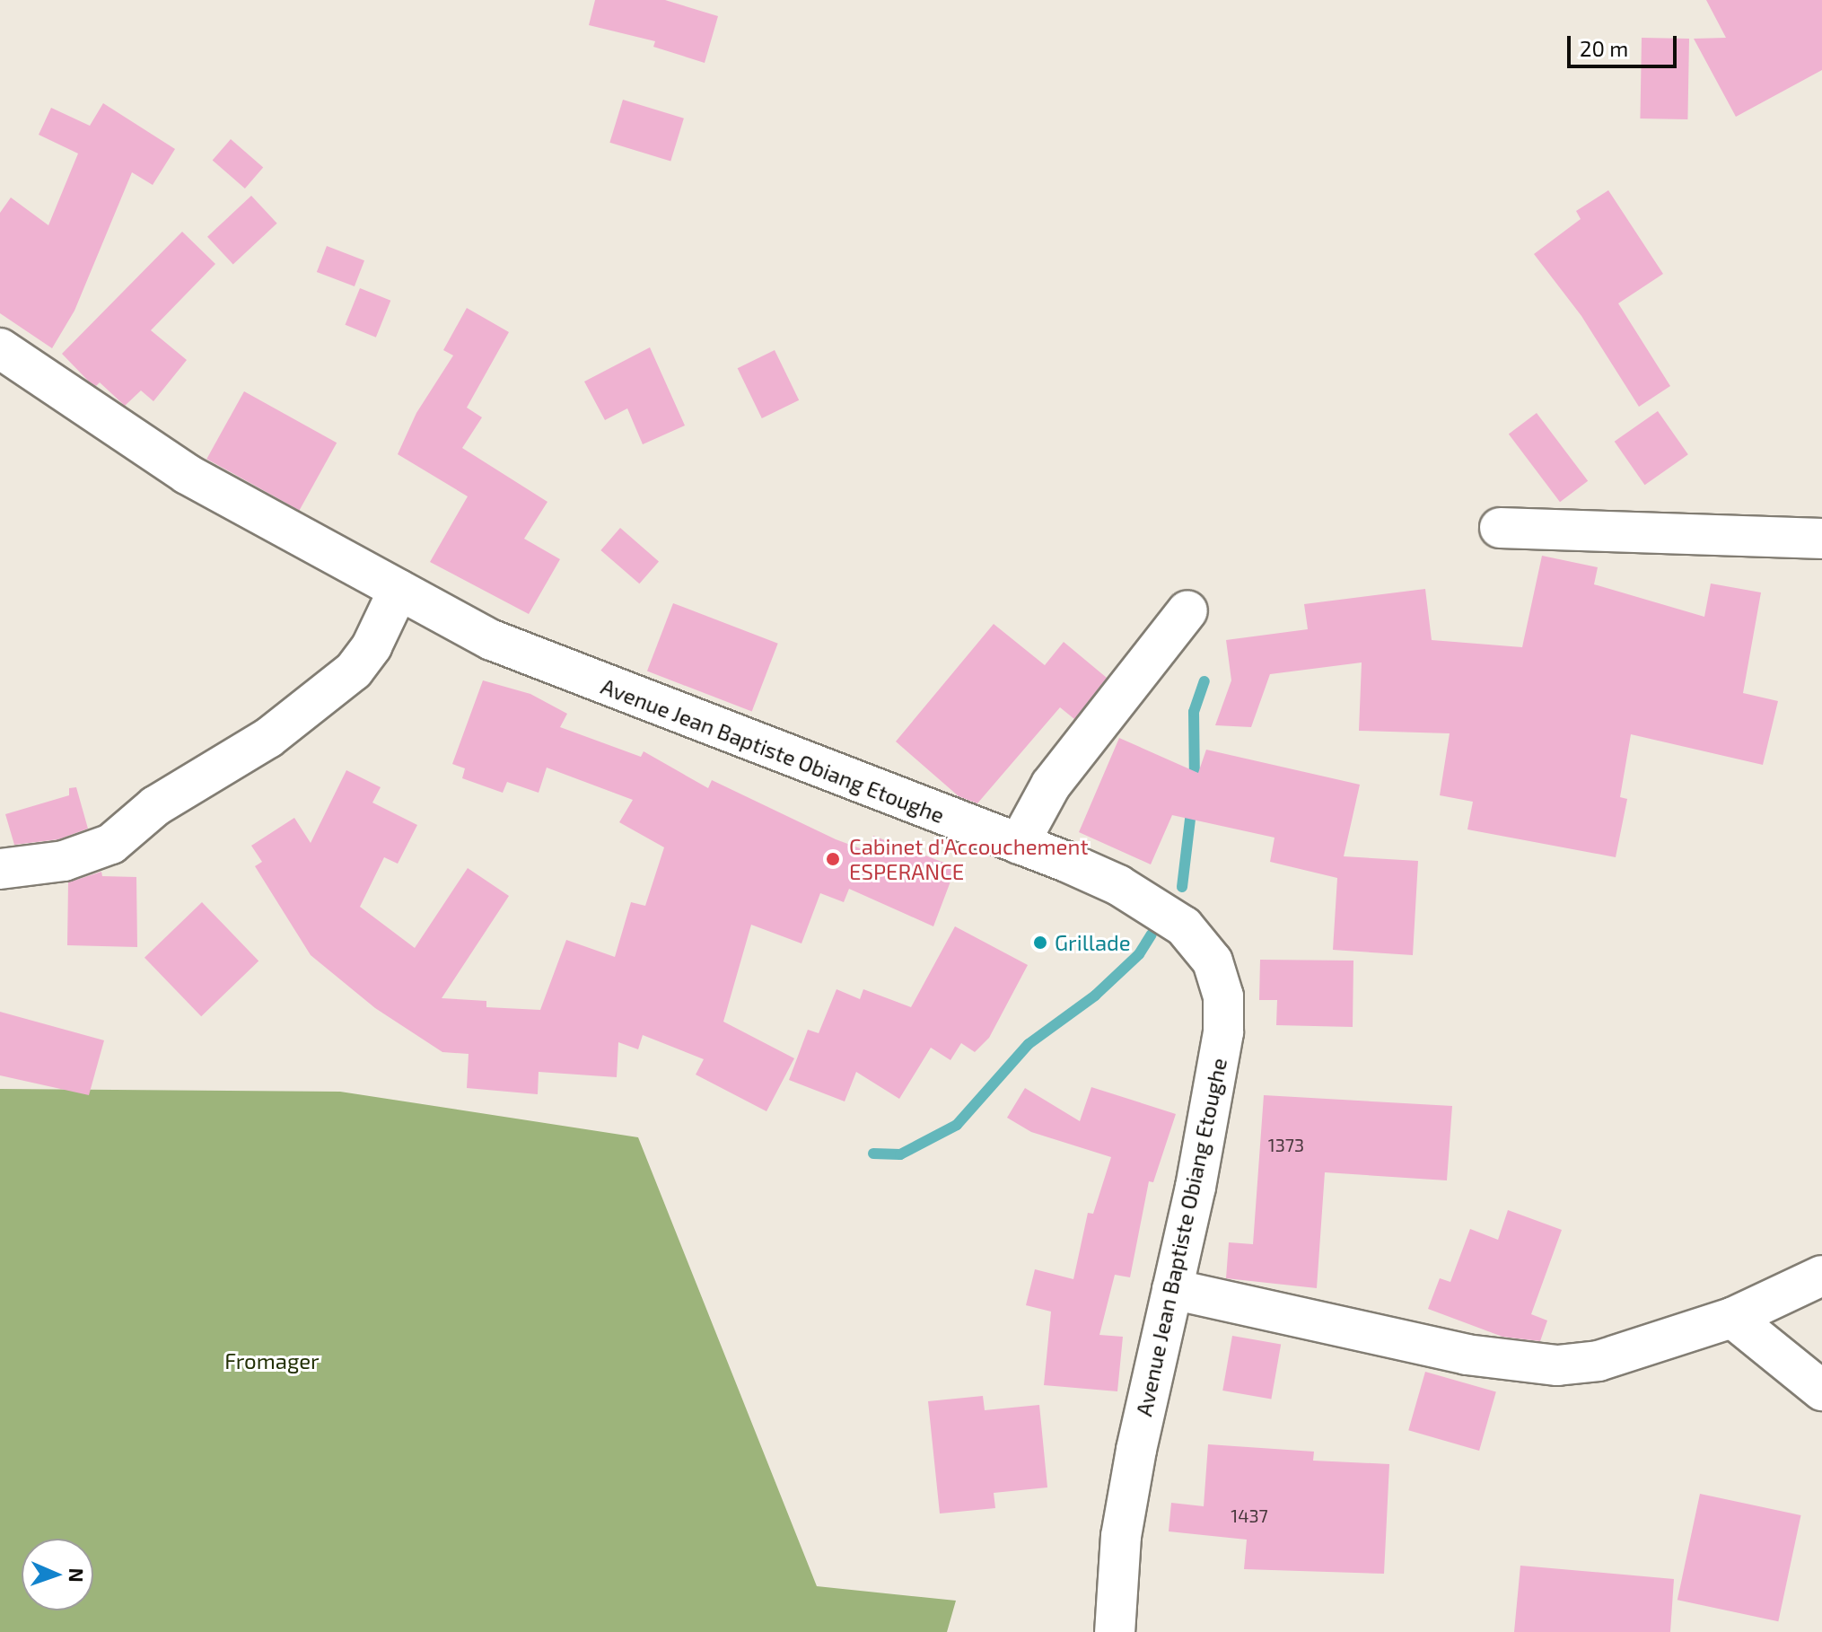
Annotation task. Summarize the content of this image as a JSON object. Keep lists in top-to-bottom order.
{
  "streets": {
    "street": ["Avenue Jean Baptiste Obiang Etoughe"]
  },
  "parks": ["Fromager"],
  "places": ["Cabinet d'Accouchement ESPERANCE", "Grillade"],
  "house_numbers": ["1373", "1437"],
  "scale_bar": "20 m",
  "north": "right"
}
